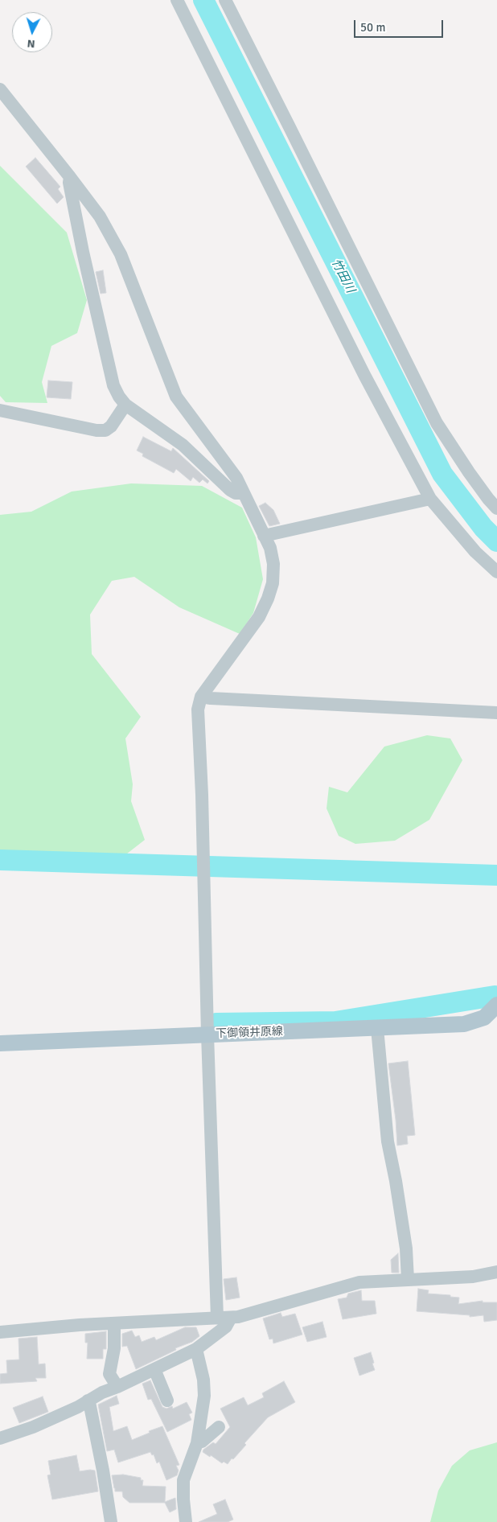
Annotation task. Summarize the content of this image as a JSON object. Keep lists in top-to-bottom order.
{
  "streets": {
    "main road": ["下御領井原線"]
  },
  "water": ["竹田川"],
  "scale_bar": "50 m",
  "north": "bottom"
}
